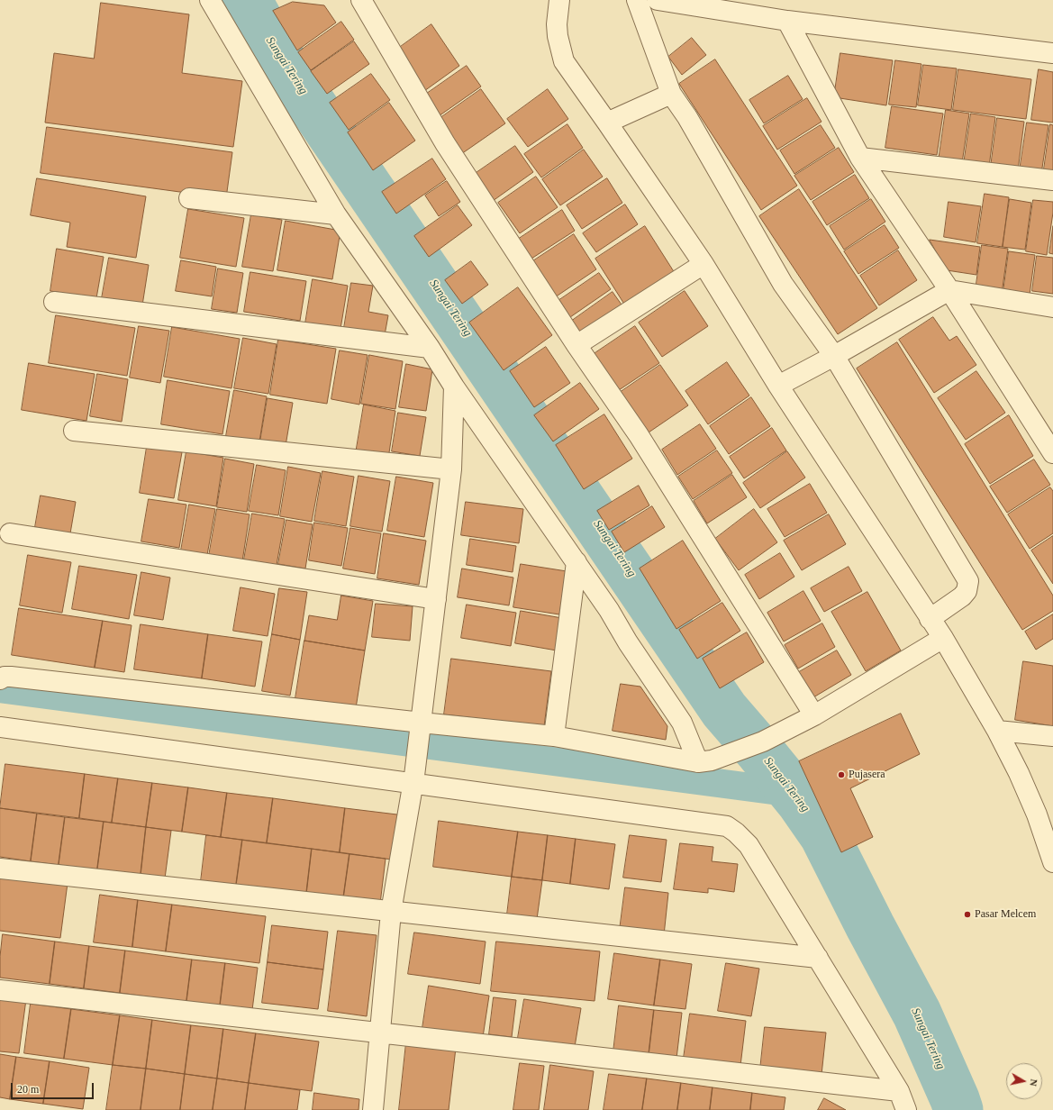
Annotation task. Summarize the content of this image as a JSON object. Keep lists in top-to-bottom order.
{
  "water": ["Sungai Tering"],
  "places": ["Pujasera", "Pasar Melcem"],
  "scale_bar": "20 m",
  "north": "right"
}
